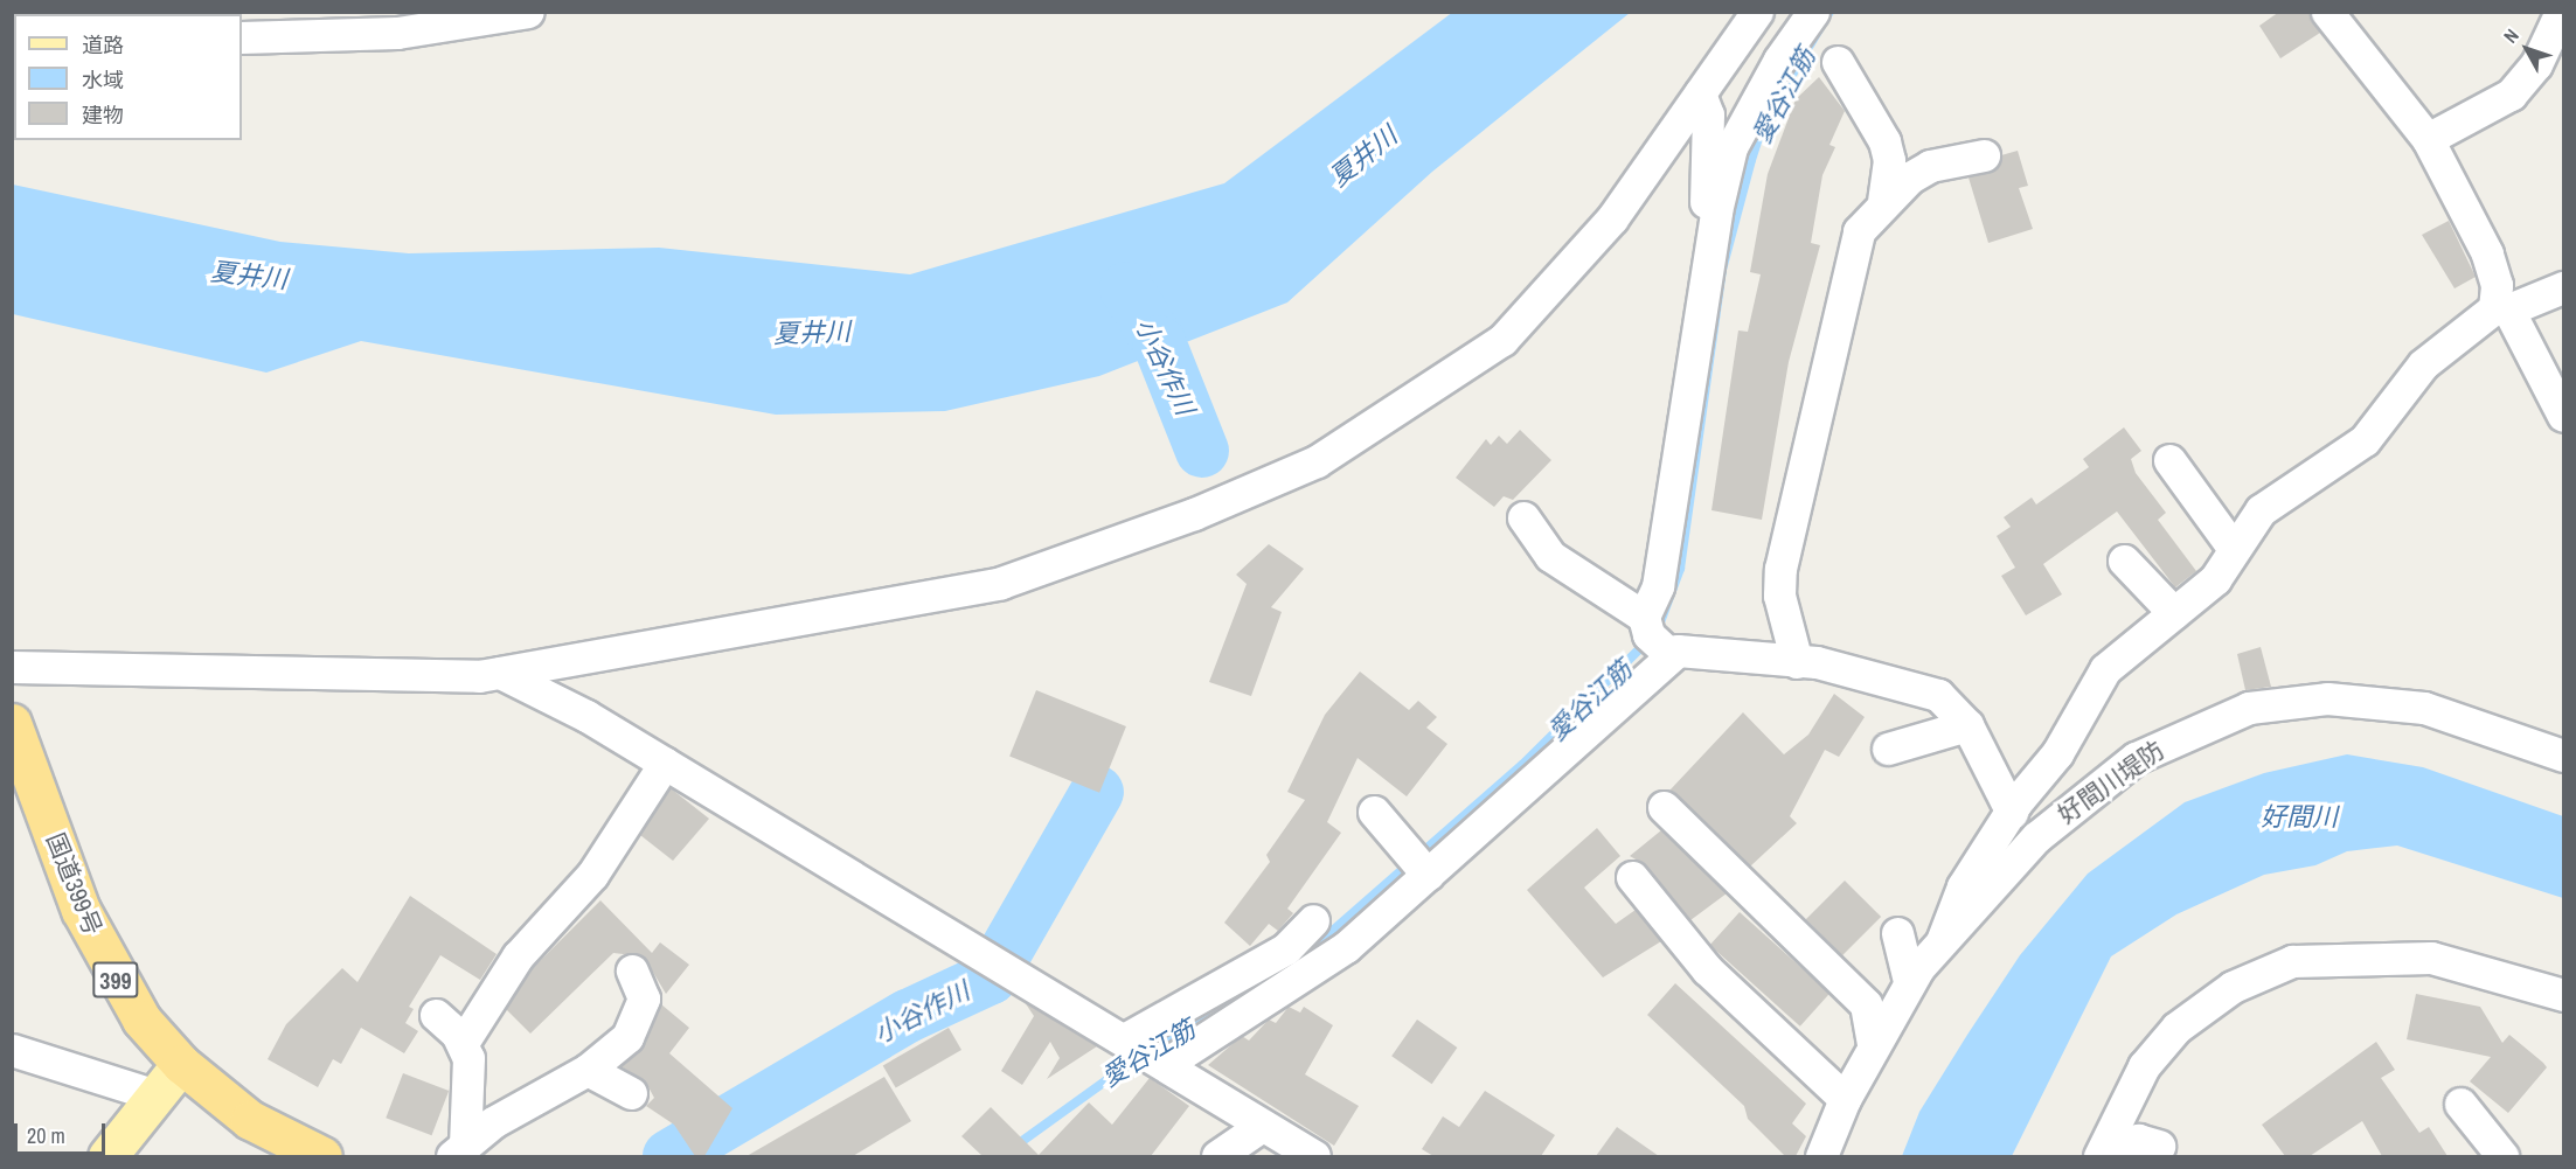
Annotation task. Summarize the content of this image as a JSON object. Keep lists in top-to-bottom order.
{
  "streets": {
    "highway": ["国道399号", "399"],
    "street": ["好間川堤防"]
  },
  "water": [
    "愛谷江筋",
    "夏井川",
    "小谷作川",
    "好間川"
  ],
  "legend": ["道路", "水域", "建物"],
  "scale_bar": "20 m",
  "north": "top left"
}
